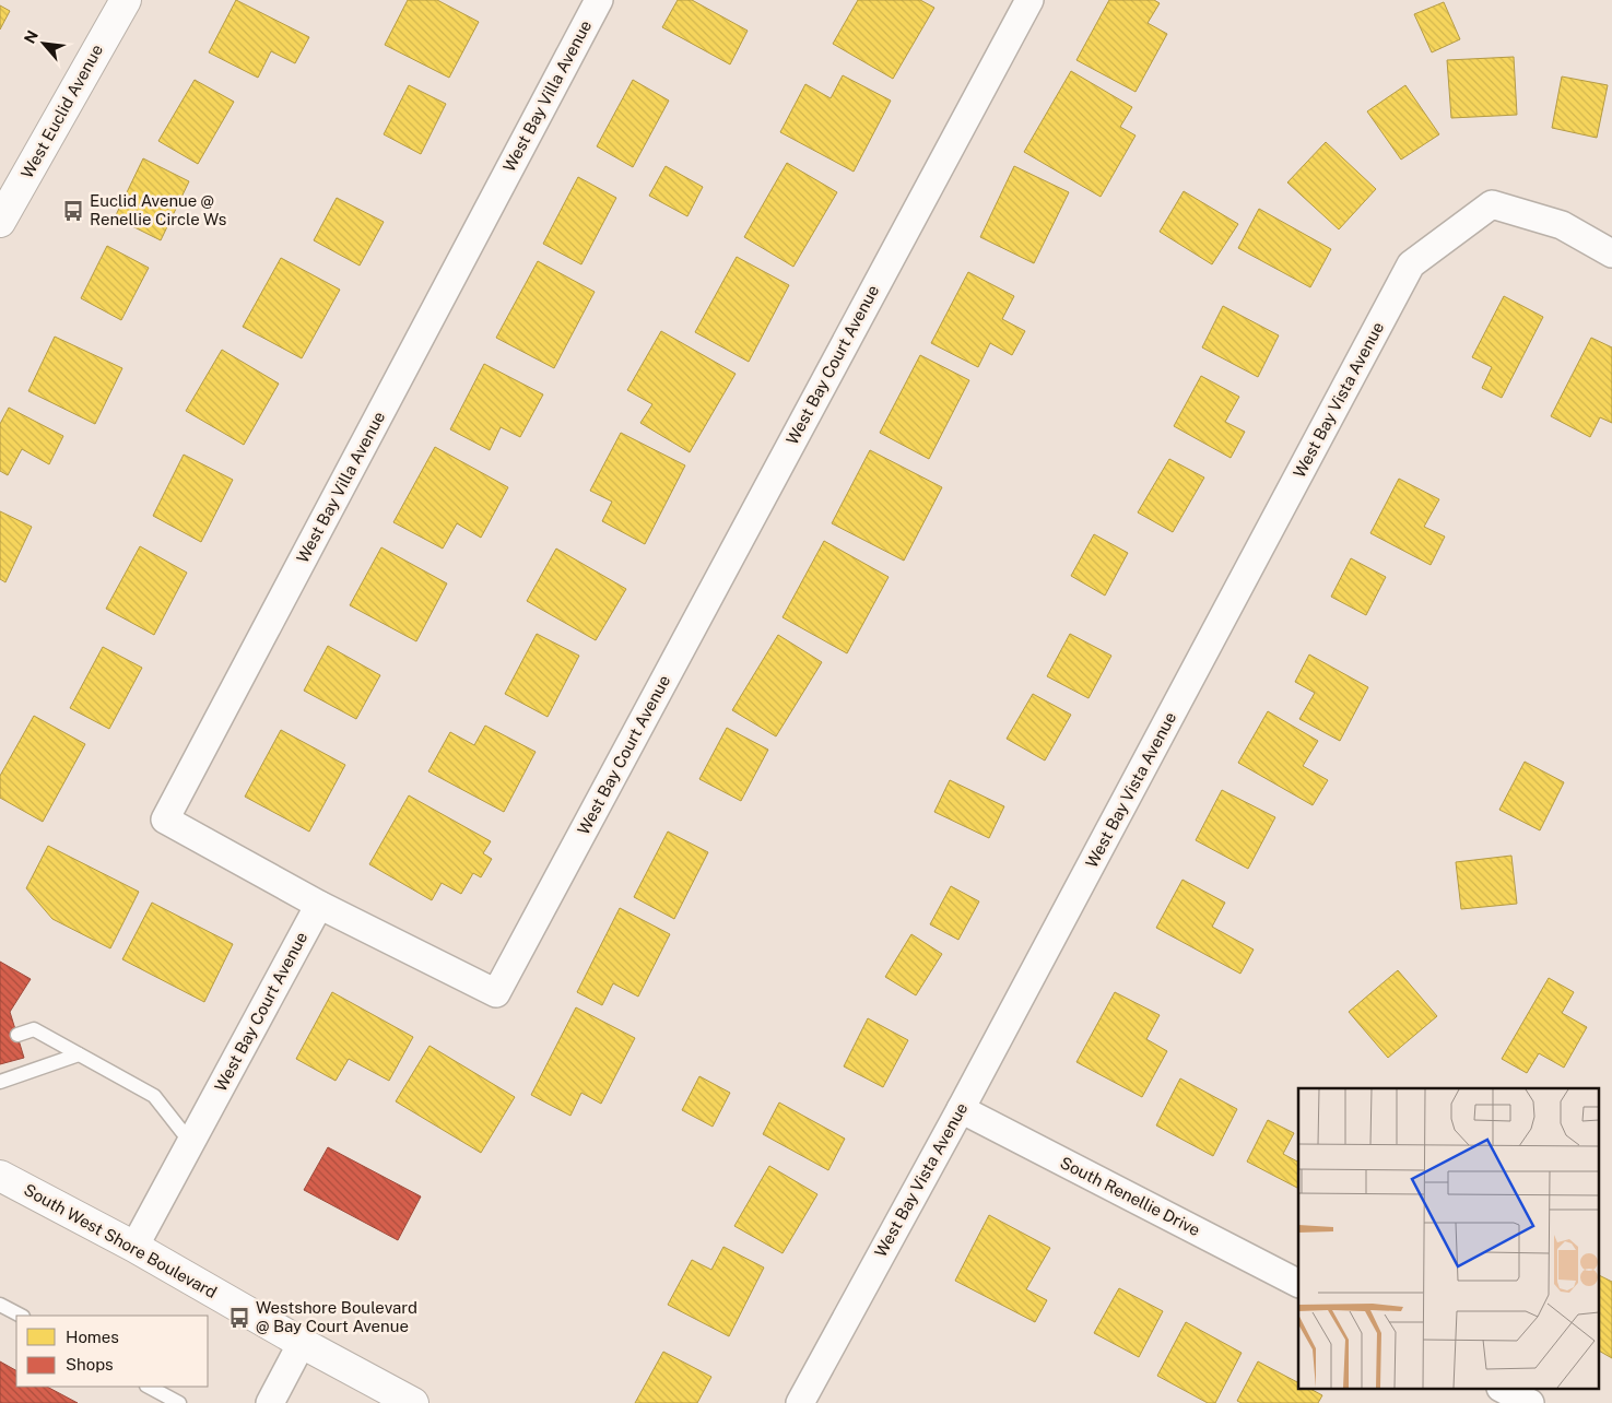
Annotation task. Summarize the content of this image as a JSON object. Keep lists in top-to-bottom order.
{
  "streets": {
    "street": [
      "West Bay Villa Avenue",
      "West Euclid Avenue",
      "West Bay Court Avenue",
      "West Bay Vista Avenue",
      "South Renellie Drive",
      "South West Shore Boulevard"
    ]
  },
  "crossings": [
    ["West Bay Villa Avenue", "West Bay Court Avenue"],
    ["West Bay Court Avenue", "South West Shore Boulevard"],
    ["West Bay Vista Avenue", "South Renellie Drive"]
  ],
  "places": {
    "bus stop": ["Euclid Avenue @ Renellie Circle Ws", "Westshore Boulevard @ Bay Court Avenue"]
  },
  "legend": ["Homes", "Shops"],
  "north": "top left"
}
